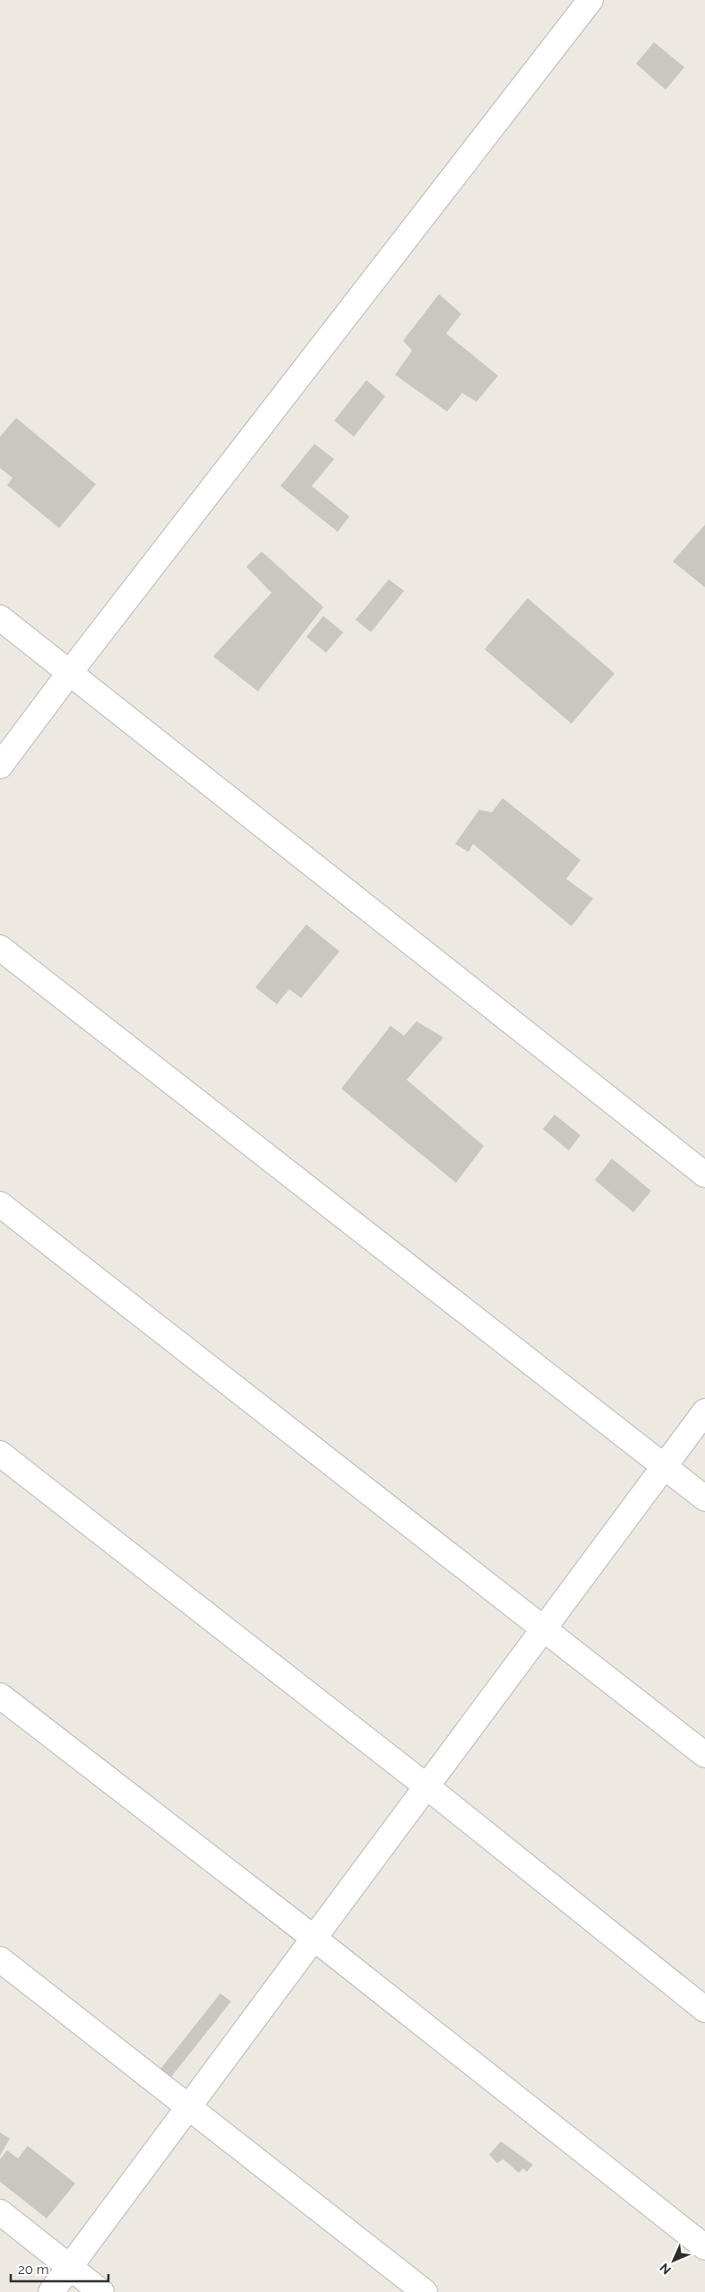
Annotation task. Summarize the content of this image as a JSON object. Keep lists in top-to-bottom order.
{
  "scale_bar": "20 m",
  "north": "bottom left"
}
